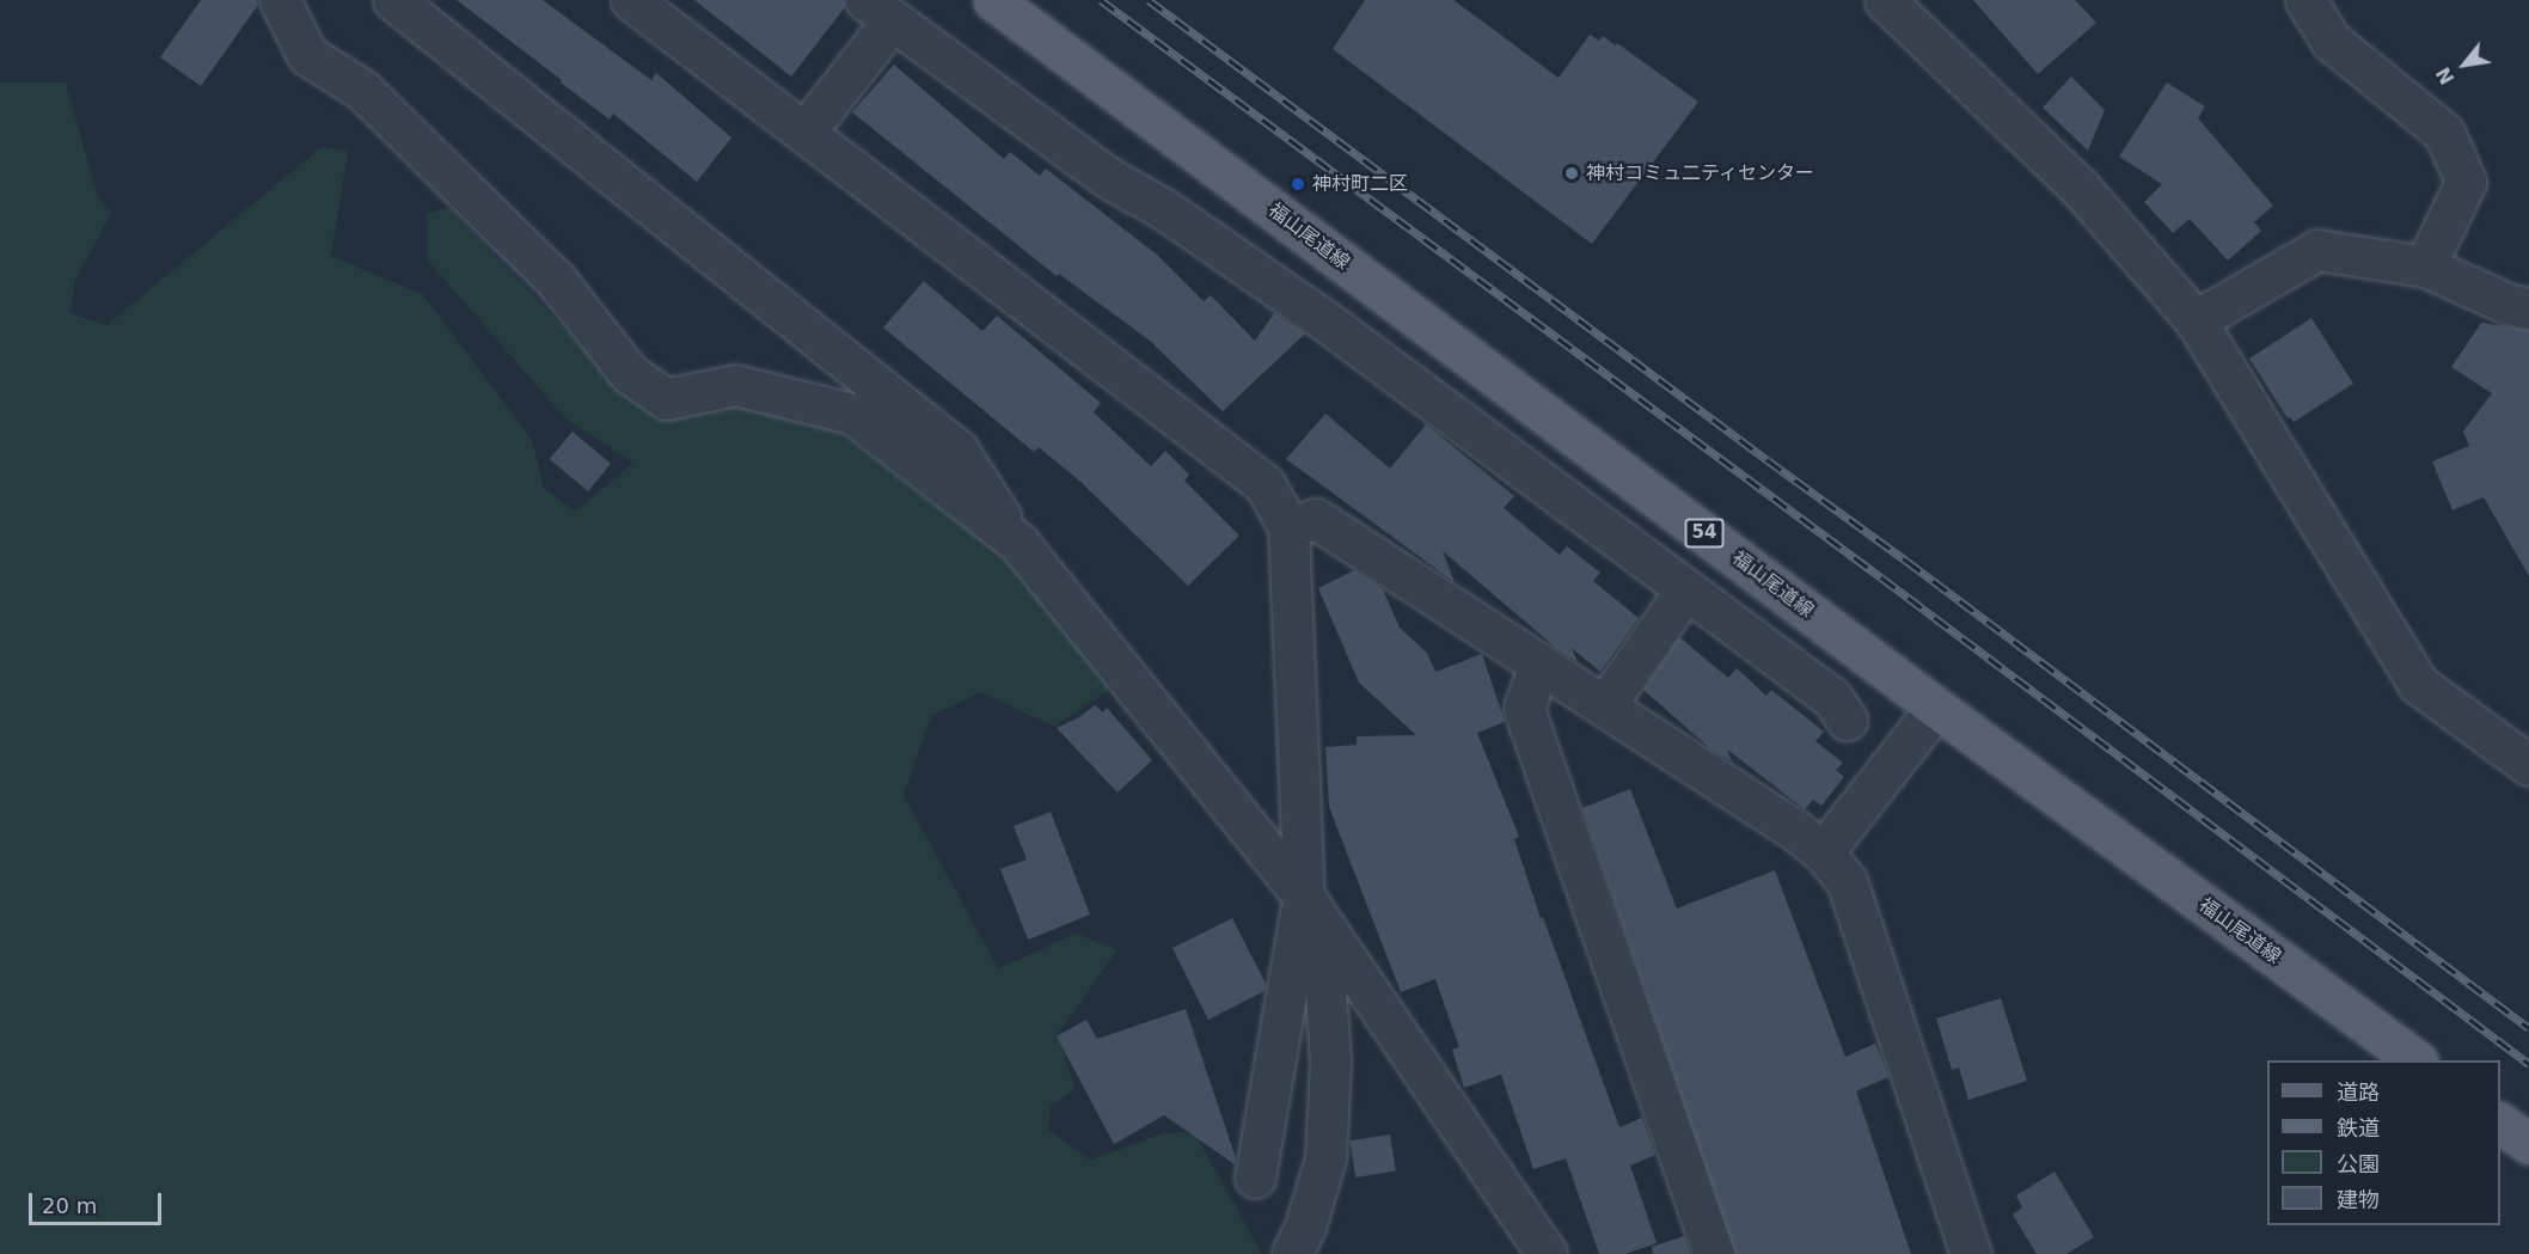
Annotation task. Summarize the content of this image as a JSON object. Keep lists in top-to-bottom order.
{
  "streets": {
    "main road": ["福山尾道線", "54"]
  },
  "places": ["神村コミュ二ティセンター", "神村町二区"],
  "legend": [
    "道路",
    "鉄道",
    "公園",
    "建物"
  ],
  "scale_bar": "20 m",
  "north": "bottom left"
}
